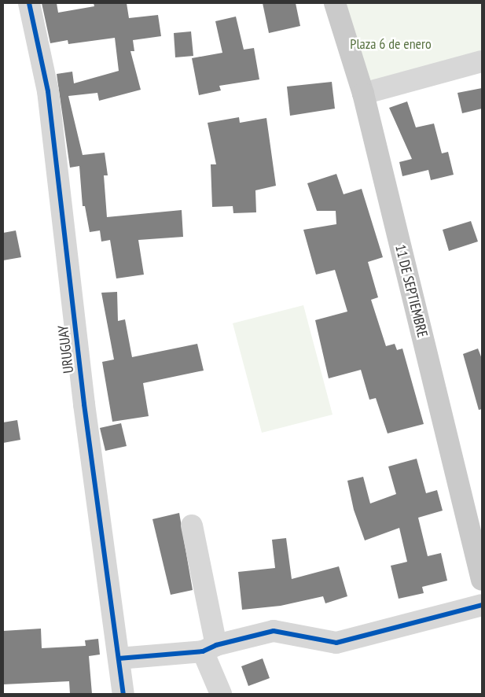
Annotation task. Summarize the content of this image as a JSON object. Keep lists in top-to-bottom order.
{
  "streets": {
    "main road": ["11 DE SEPTIEMBRE"],
    "street": ["URUGUAY"]
  },
  "parks": ["Plaza 6 de enero"]
}
